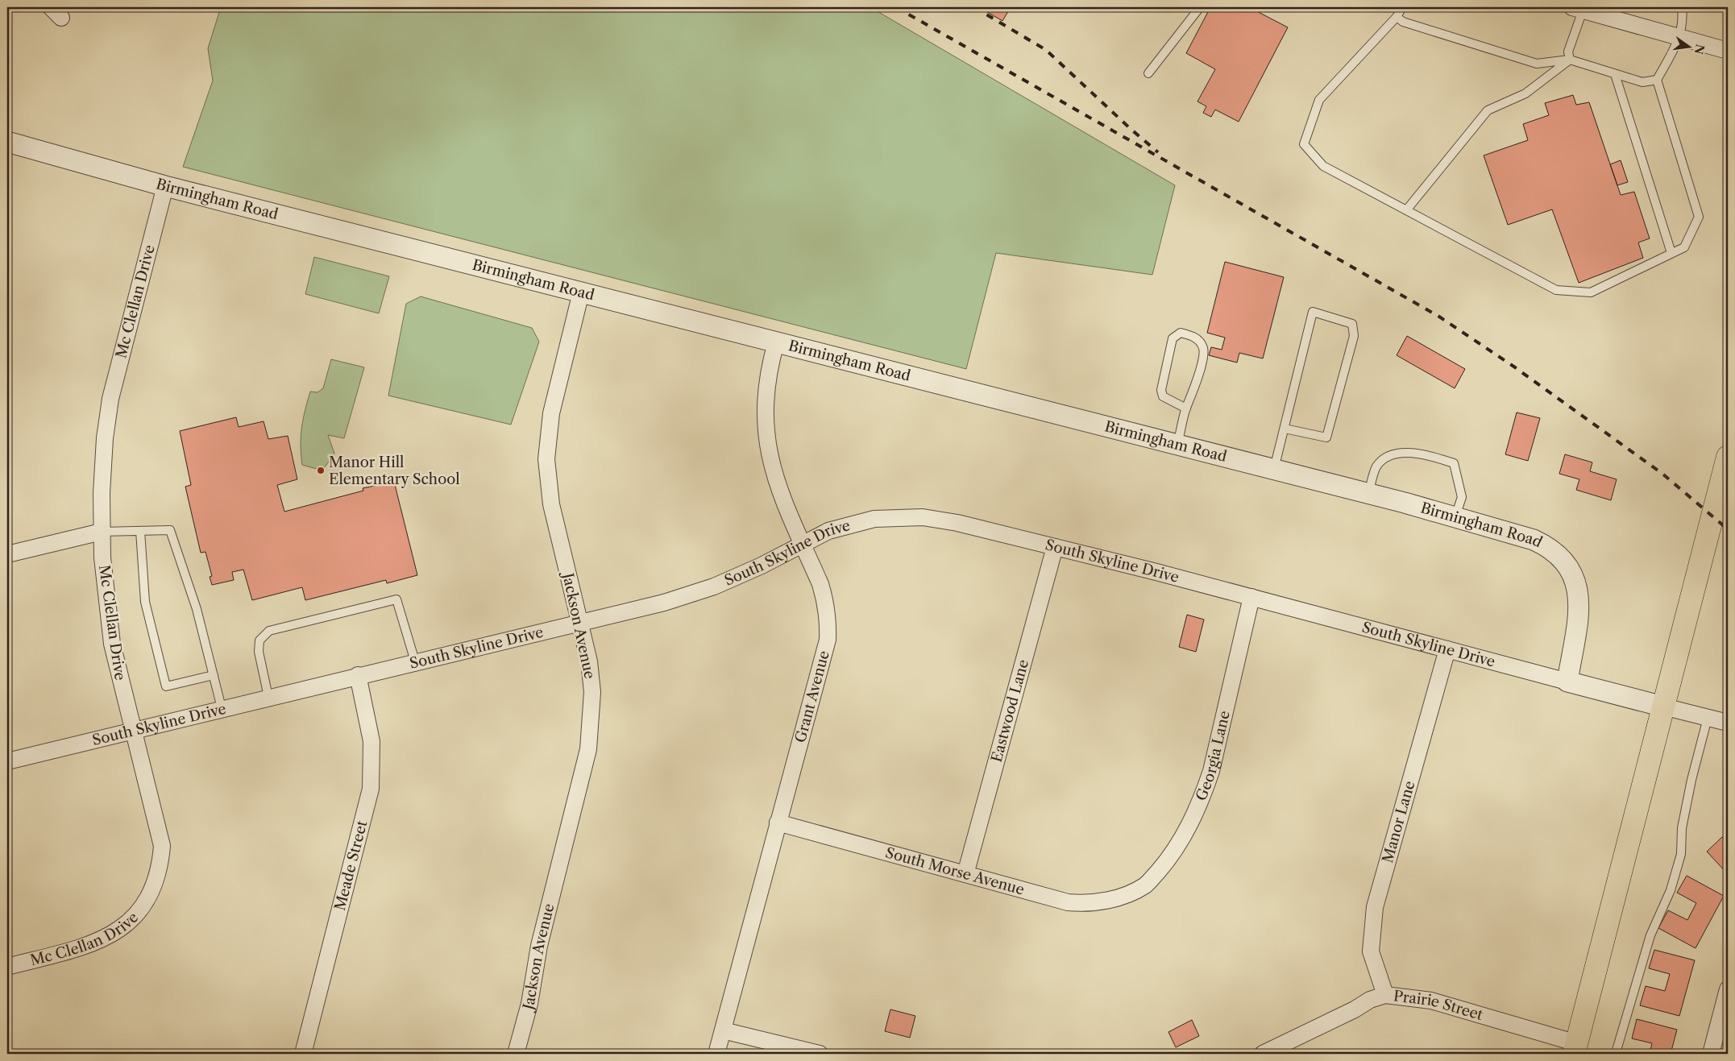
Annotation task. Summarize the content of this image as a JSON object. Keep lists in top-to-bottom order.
{
  "streets": {
    "street": [
      "Birmingham Road",
      "Mc Clellan Drive",
      "South Skyline Drive",
      "Jackson Avenue",
      "Grant Avenue",
      "Eastwood Lane",
      "Georgia Lane",
      "Manor Lane",
      "Meade Street",
      "South Morse Avenue",
      "Prairie Street"
    ]
  },
  "crossings": [
    ["Birmingham Road", "Mc Clellan Drive"],
    ["Birmingham Road", "South Skyline Drive"],
    ["Birmingham Road", "Jackson Avenue"],
    ["Birmingham Road", "Grant Avenue"],
    ["Mc Clellan Drive", "South Skyline Drive"],
    ["South Skyline Drive", "Jackson Avenue"],
    ["South Skyline Drive", "Grant Avenue"],
    ["South Skyline Drive", "Eastwood Lane"],
    ["South Skyline Drive", "Georgia Lane"],
    ["South Skyline Drive", "Manor Lane"],
    ["South Skyline Drive", "Meade Street"],
    ["Grant Avenue", "South Morse Avenue"],
    ["Eastwood Lane", "South Morse Avenue"],
    ["Georgia Lane", "South Morse Avenue"],
    ["Manor Lane", "Prairie Street"]
  ],
  "places": ["Manor Hill Elementary School"],
  "north": "right"
}
